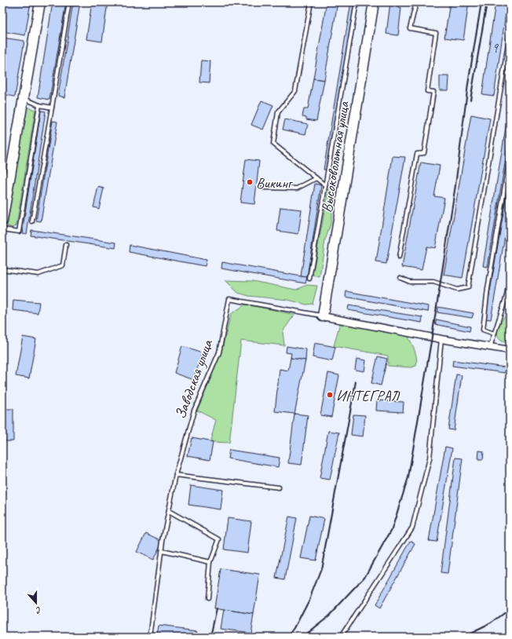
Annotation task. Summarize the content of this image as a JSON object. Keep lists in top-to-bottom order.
{
  "streets": {
    "street": ["Высоковольтная улица", "Заводская улица"]
  },
  "crossings": [
    ["Высоковольтная улица", "Заводская улица"]
  ],
  "places": ["Викинг", "ИНТЕГРАЛ"],
  "house_numbers": ["9"],
  "north": "bottom"
}
